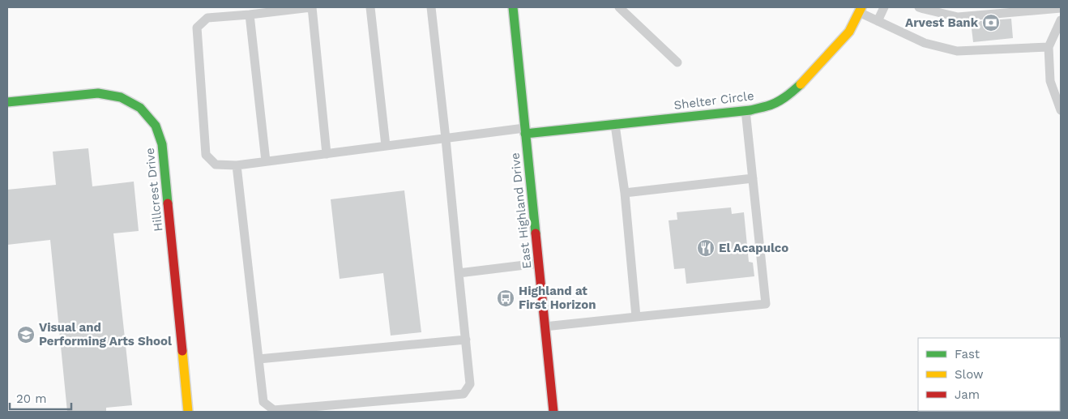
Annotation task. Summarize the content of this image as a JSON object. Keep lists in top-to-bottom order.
{
  "streets": {
    "street": ["Shelter Circle", "Hillcrest Drive", "East Highland Drive"]
  },
  "crossings": [
    ["Shelter Circle", "East Highland Drive"]
  ],
  "places": {
    "bank": ["Arvest Bank"],
    "restaurant": ["El Acapulco"],
    "bus stop": ["Highland at First Horizon"],
    "school or university": ["Visual and Performing Arts Shool"]
  },
  "legend": ["Fast", "Slow", "Jam"],
  "scale_bar": "20 m"
}
